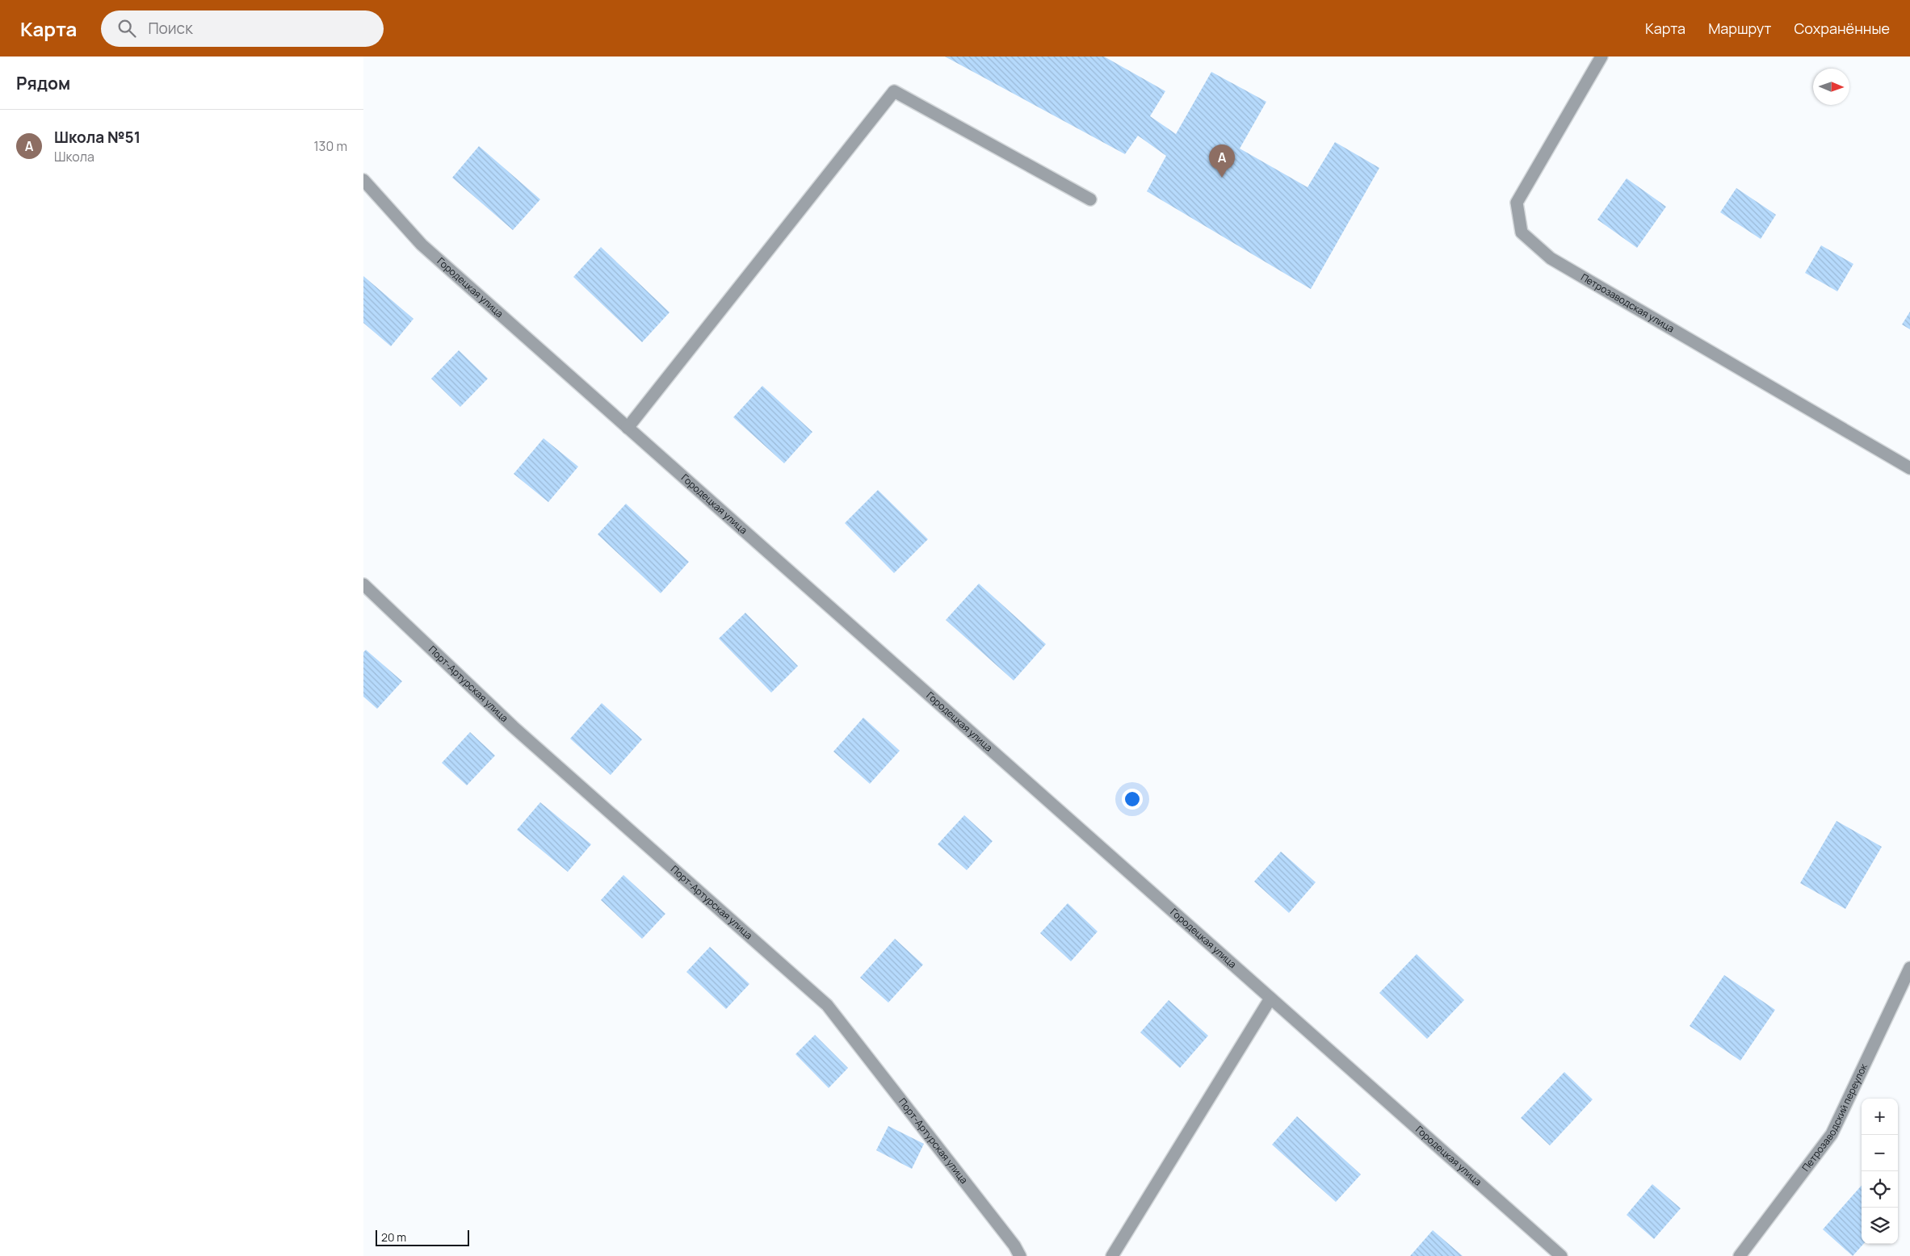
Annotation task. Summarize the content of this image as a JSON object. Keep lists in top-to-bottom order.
{
  "streets": {
    "street": [
      "Городецкая улица",
      "Петрозаводская улица",
      "Порт-Артурская улица",
      "Петрозаводский переулок"
    ]
  },
  "scale_bar": "20 m",
  "north": "right",
  "page": {
    "header": "Карта",
    "search": "Поиск",
    "nav": ["Карта", "Маршрут", "Сохранённые"],
    "heading": "Рядом",
    "list": [
      {
        "mark": "A",
        "name": "Школа №51",
        "note": "Школа",
        "value": "130 m"
      }
    ],
    "pins": "A",
    "map_buttons": ["+", "−"],
    "scale": "20 m"
  }
}
